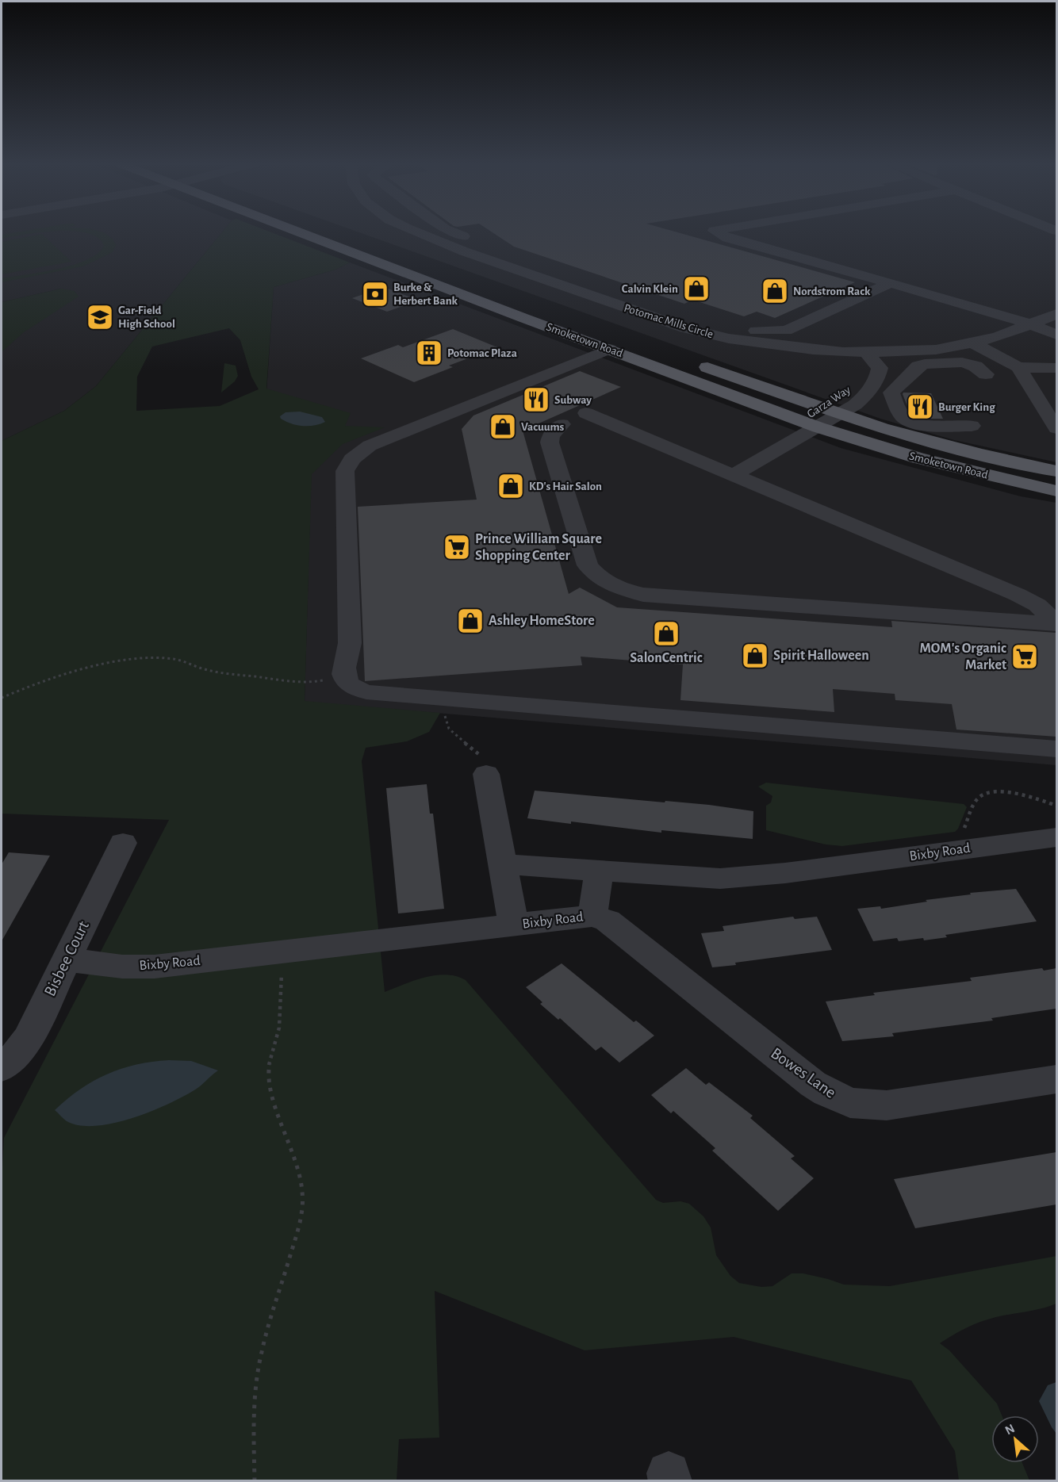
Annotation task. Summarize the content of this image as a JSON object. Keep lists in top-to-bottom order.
{
  "streets": {
    "main road": ["Smoketown Road"],
    "street": [
      "Potomac Mills Circle",
      "Garza Way",
      "Bixby Road",
      "Bisbee Court",
      "Bowes Lane"
    ]
  },
  "crossings": [
    ["Smoketown Road", "Garza Way"],
    ["Bixby Road", "Bisbee Court"],
    ["Bixby Road", "Bowes Lane"]
  ],
  "places": {
    "shop": [
      "Calvin Klein",
      "Nordstrom Rack",
      "Vacuums",
      "KD's Hair Salon",
      "Ashley HomeStore",
      "SalonCentric",
      "Spirit Halloween"
    ],
    "bank": ["Burke & Herbert Bank"],
    "school or university": ["Gar-Field High School"],
    "building": ["Potomac Plaza"],
    "restaurant": ["Subway", "Burger King"],
    "supermarket": ["Prince William Square Shopping Center", "MOM's Organic Market"]
  },
  "north": "top left"
}
